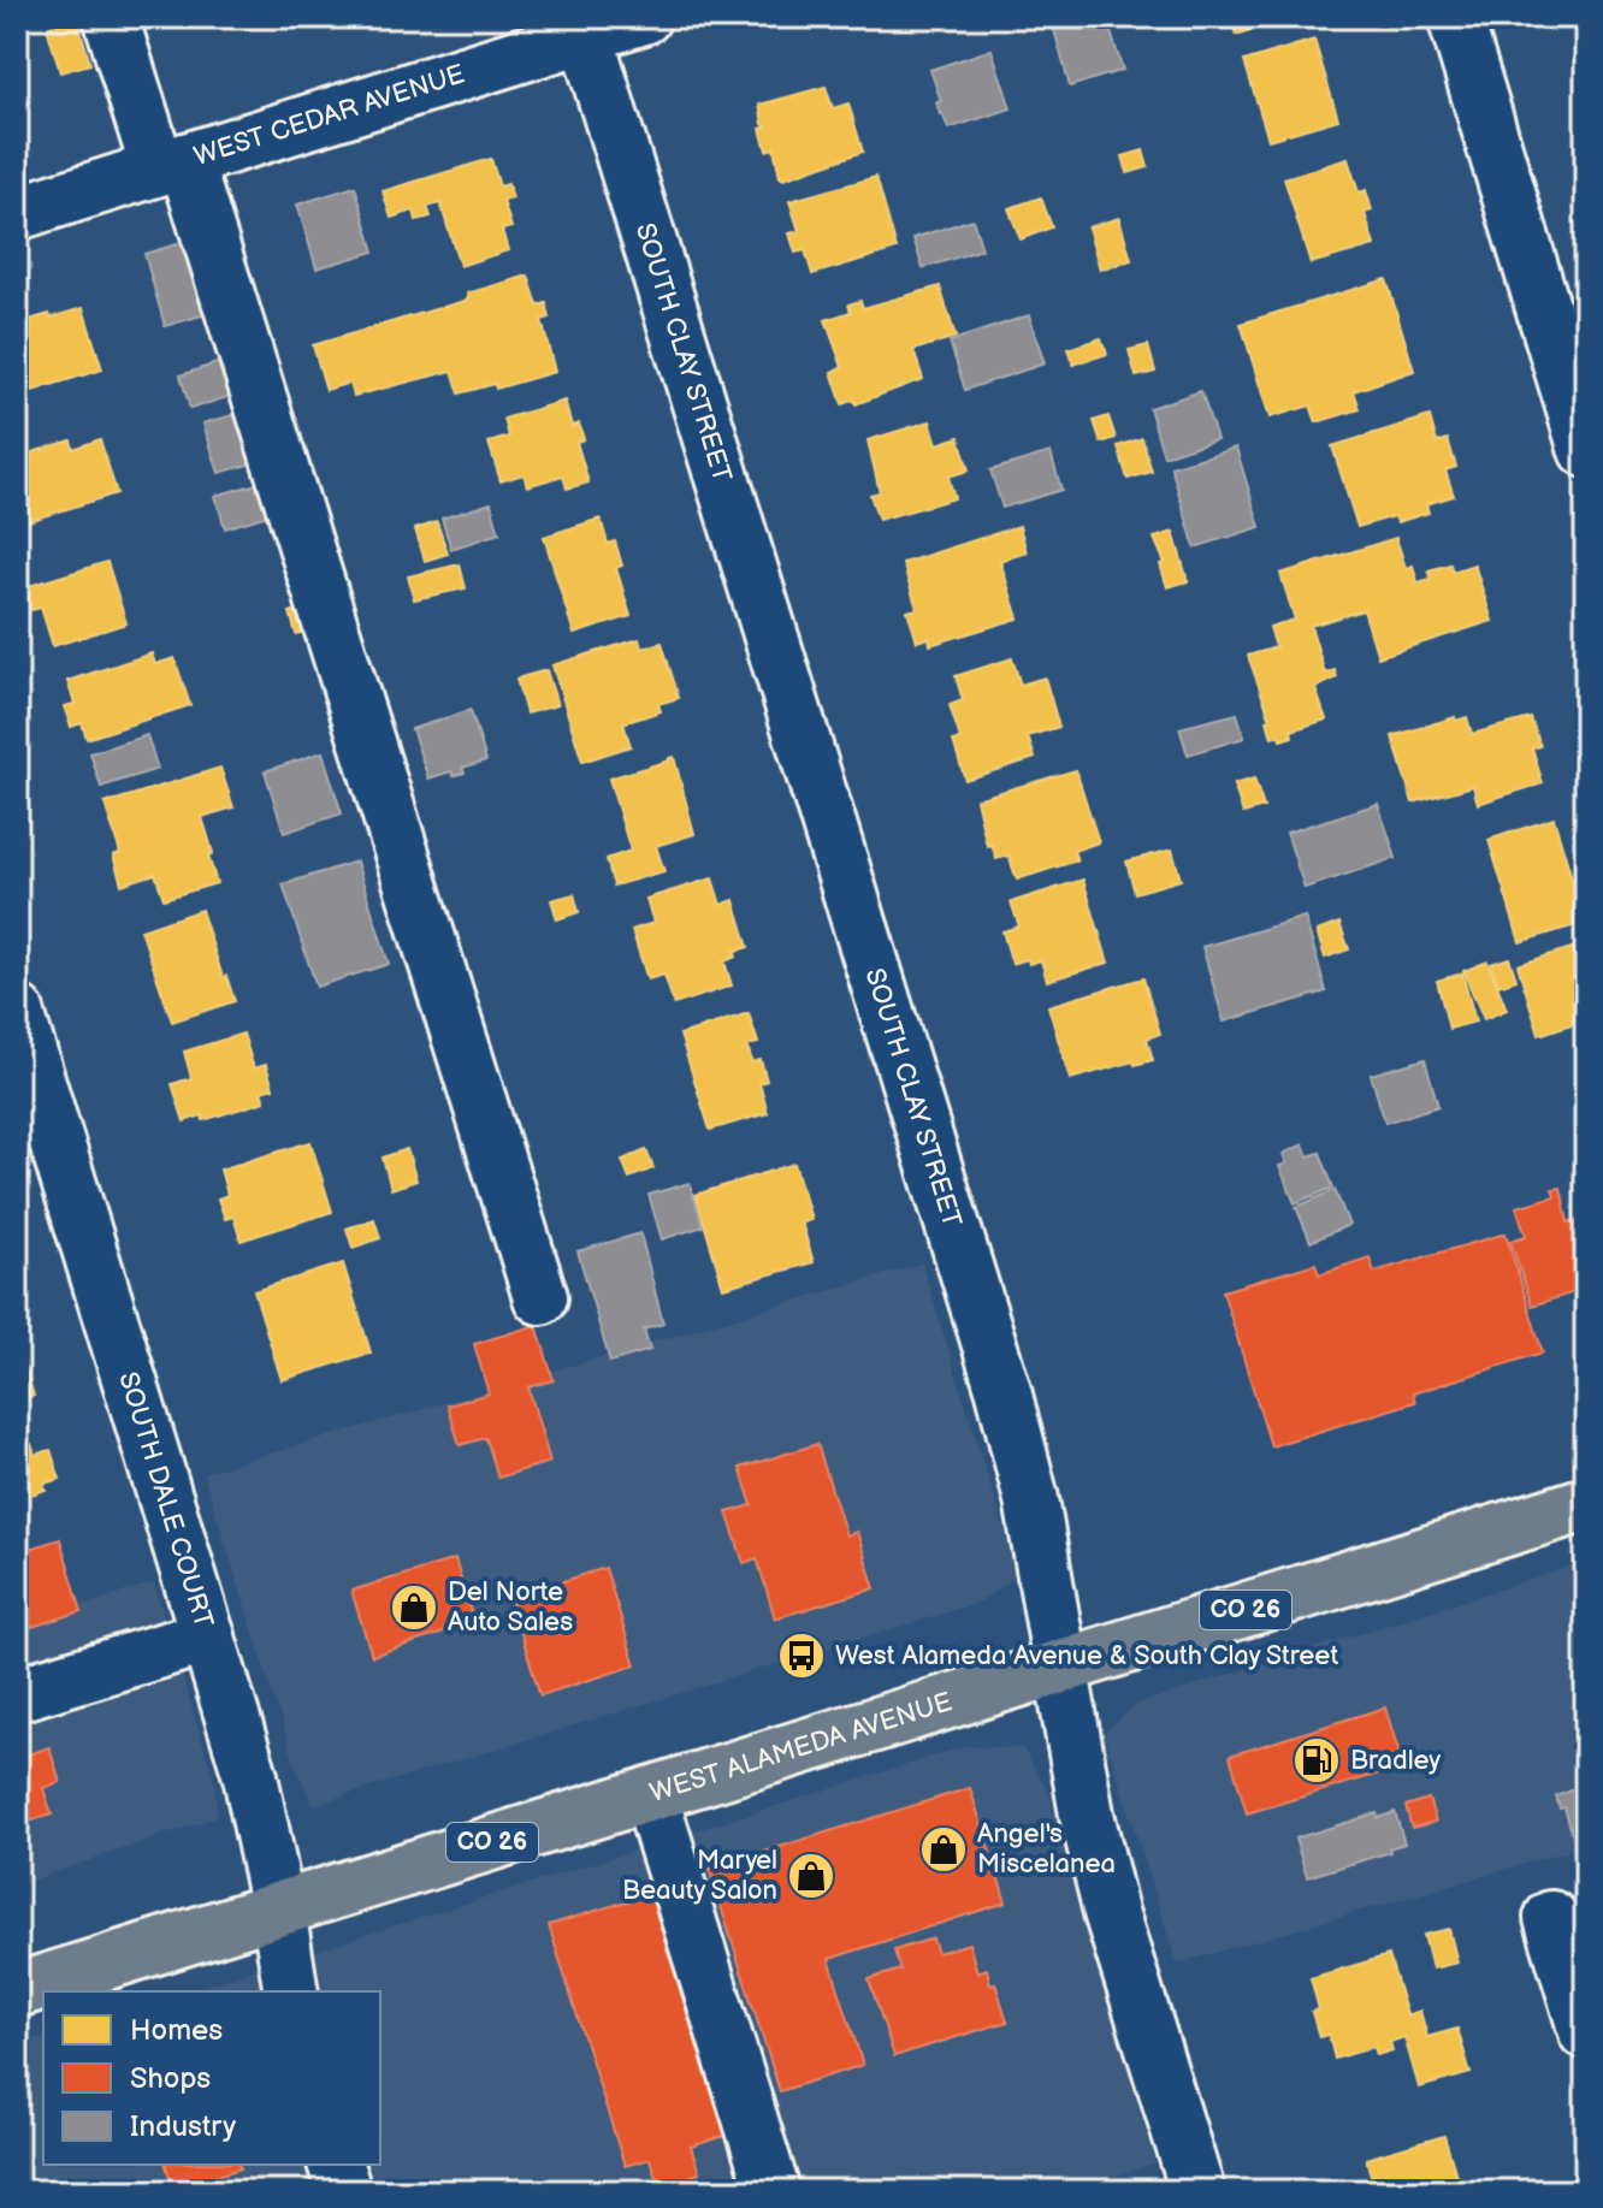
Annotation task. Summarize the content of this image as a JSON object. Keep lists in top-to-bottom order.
{
  "streets": {
    "main road": ["CO 26", "WEST ALAMEDA AVENUE"],
    "street": ["WEST CEDAR AVENUE", "SOUTH CLAY STREET", "SOUTH DALE COURT"]
  },
  "crossings": [
    ["WEST CEDAR AVENUE", "SOUTH CLAY STREET"],
    ["SOUTH CLAY STREET", "WEST ALAMEDA AVENUE"],
    ["SOUTH DALE COURT", "WEST ALAMEDA AVENUE"]
  ],
  "places": {
    "shop": ["Del Norte Auto Sales", "Angel's Miscelanea", "Maryel Beauty Salon"],
    "bus stop": ["West Alameda Avenue & South Clay Street"],
    "fuel station": ["Bradley"]
  },
  "legend": ["Homes", "Shops", "Industry"]
}
